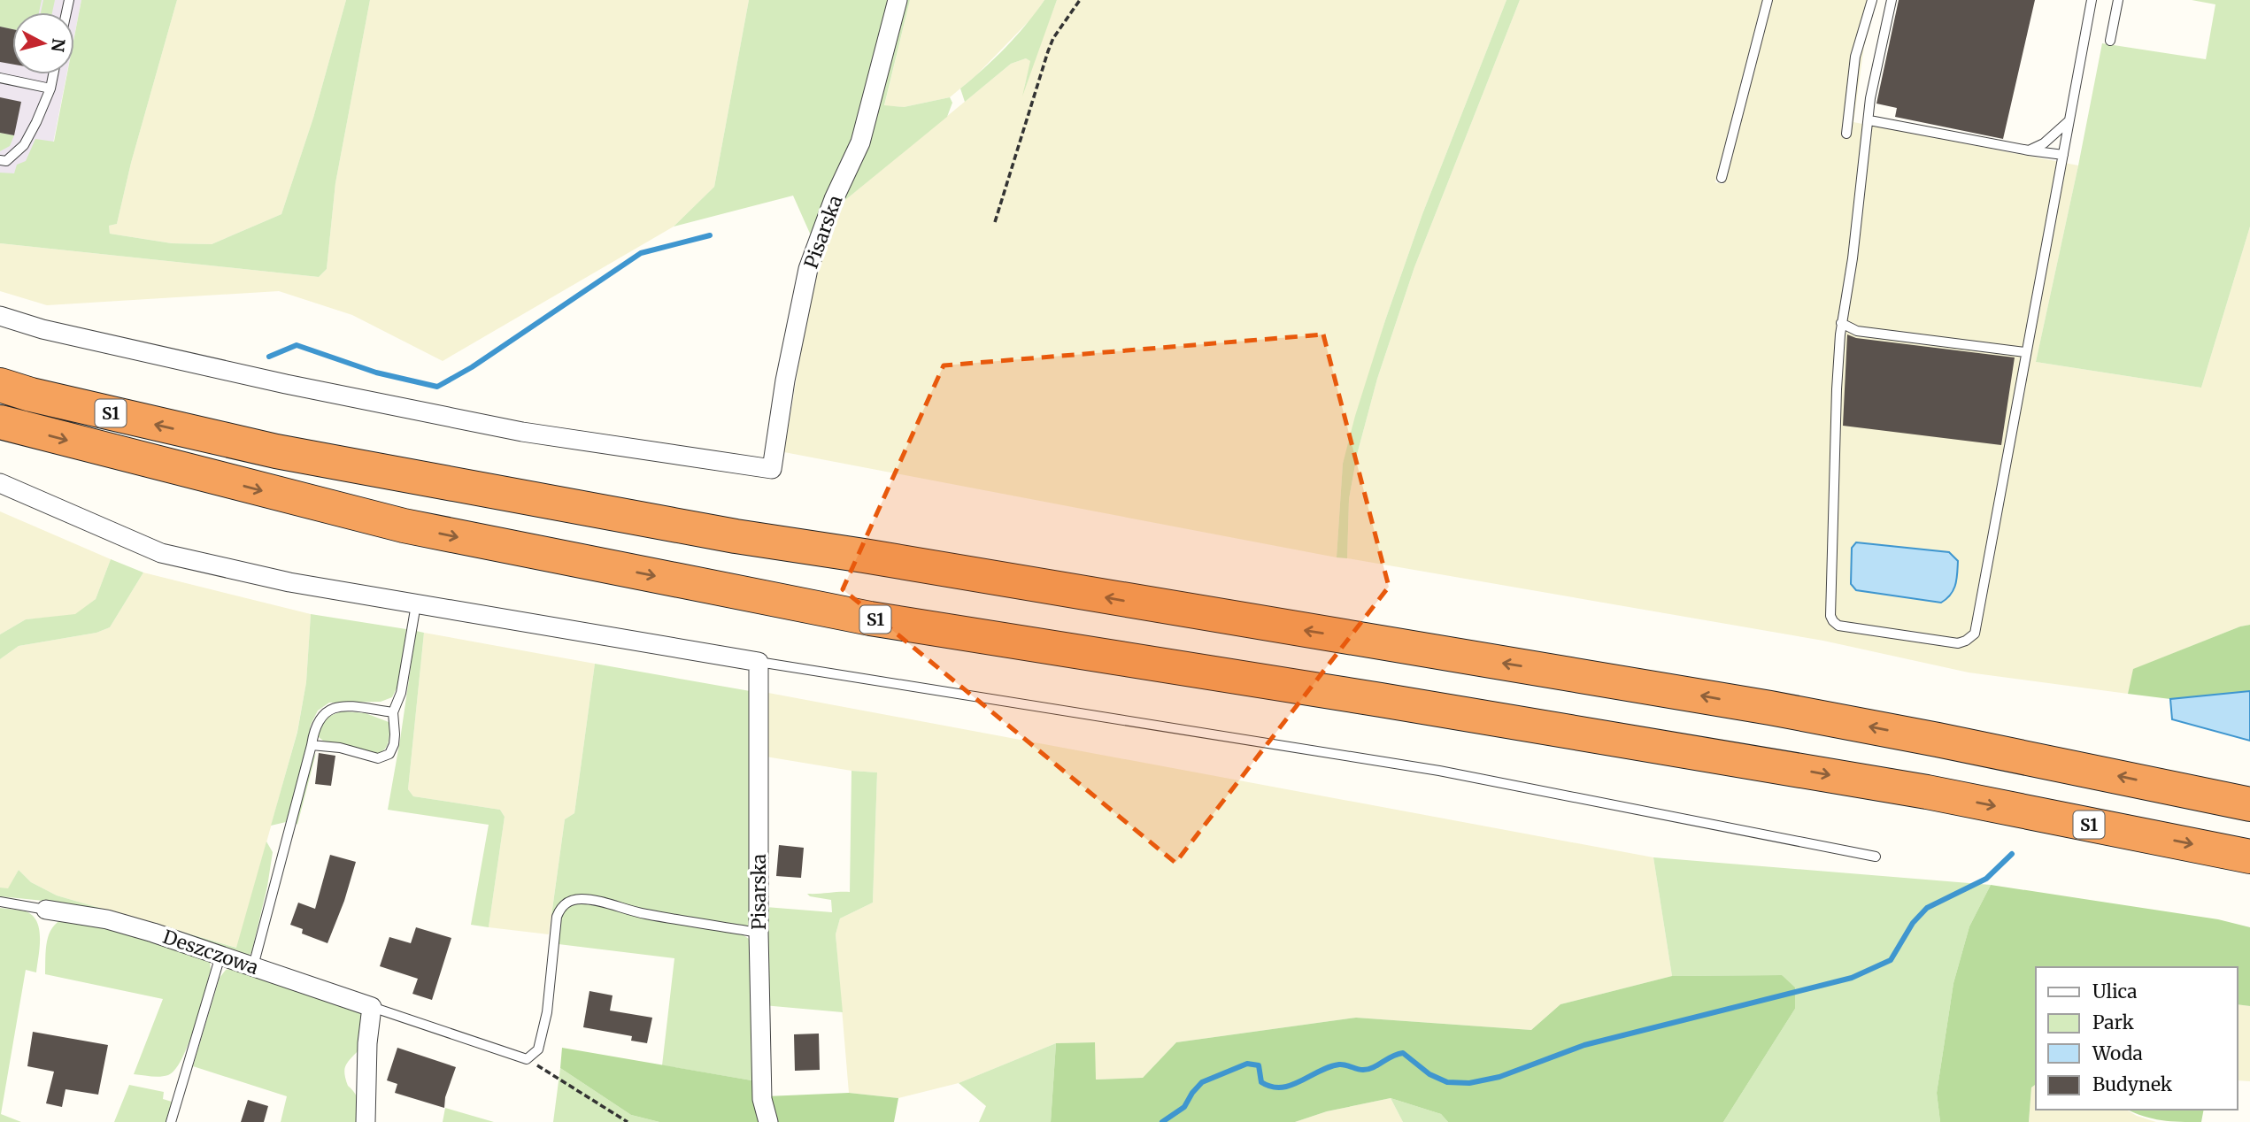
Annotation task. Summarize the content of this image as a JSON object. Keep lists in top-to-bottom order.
{
  "streets": {
    "highway": ["S1"],
    "street": ["Pisarska", "Deszczowa"]
  },
  "legend": [
    "Ulica",
    "Park",
    "Woda",
    "Budynek"
  ],
  "north": "right"
}
